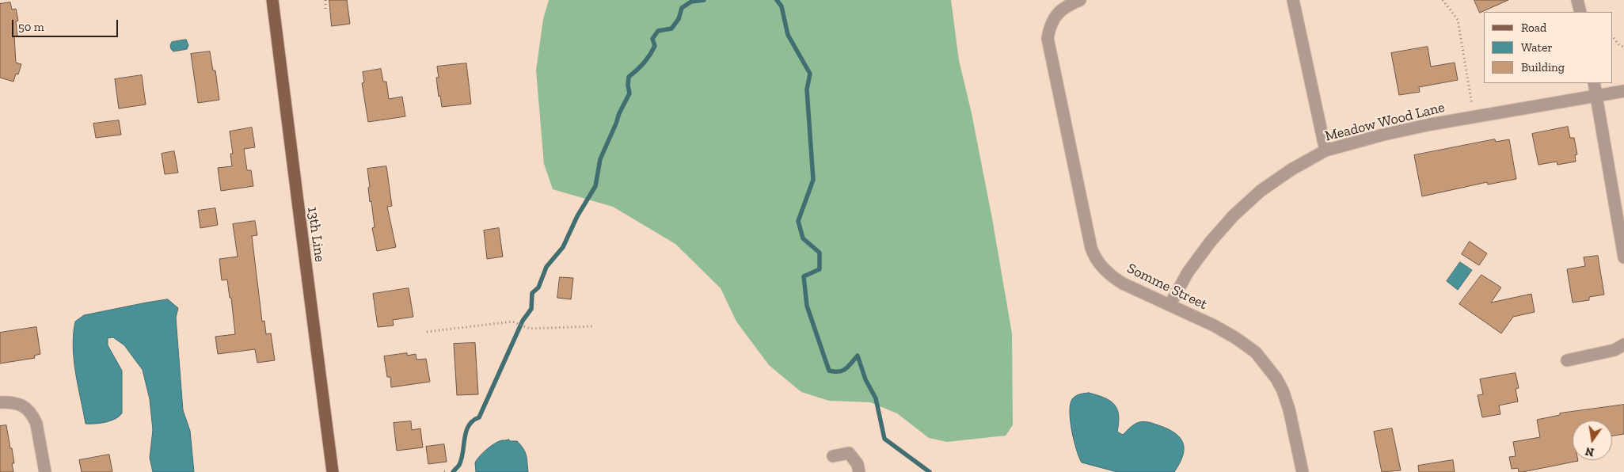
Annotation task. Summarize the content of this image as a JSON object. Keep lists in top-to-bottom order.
{
  "streets": {
    "main road": ["13th Line"],
    "street": ["Meadow Wood Lane", "Somme Street"]
  },
  "crossings": [
    ["Meadow Wood Lane", "Somme Street"]
  ],
  "legend": ["Road", "Water", "Building"],
  "scale_bar": "50 m",
  "north": "bottom"
}
